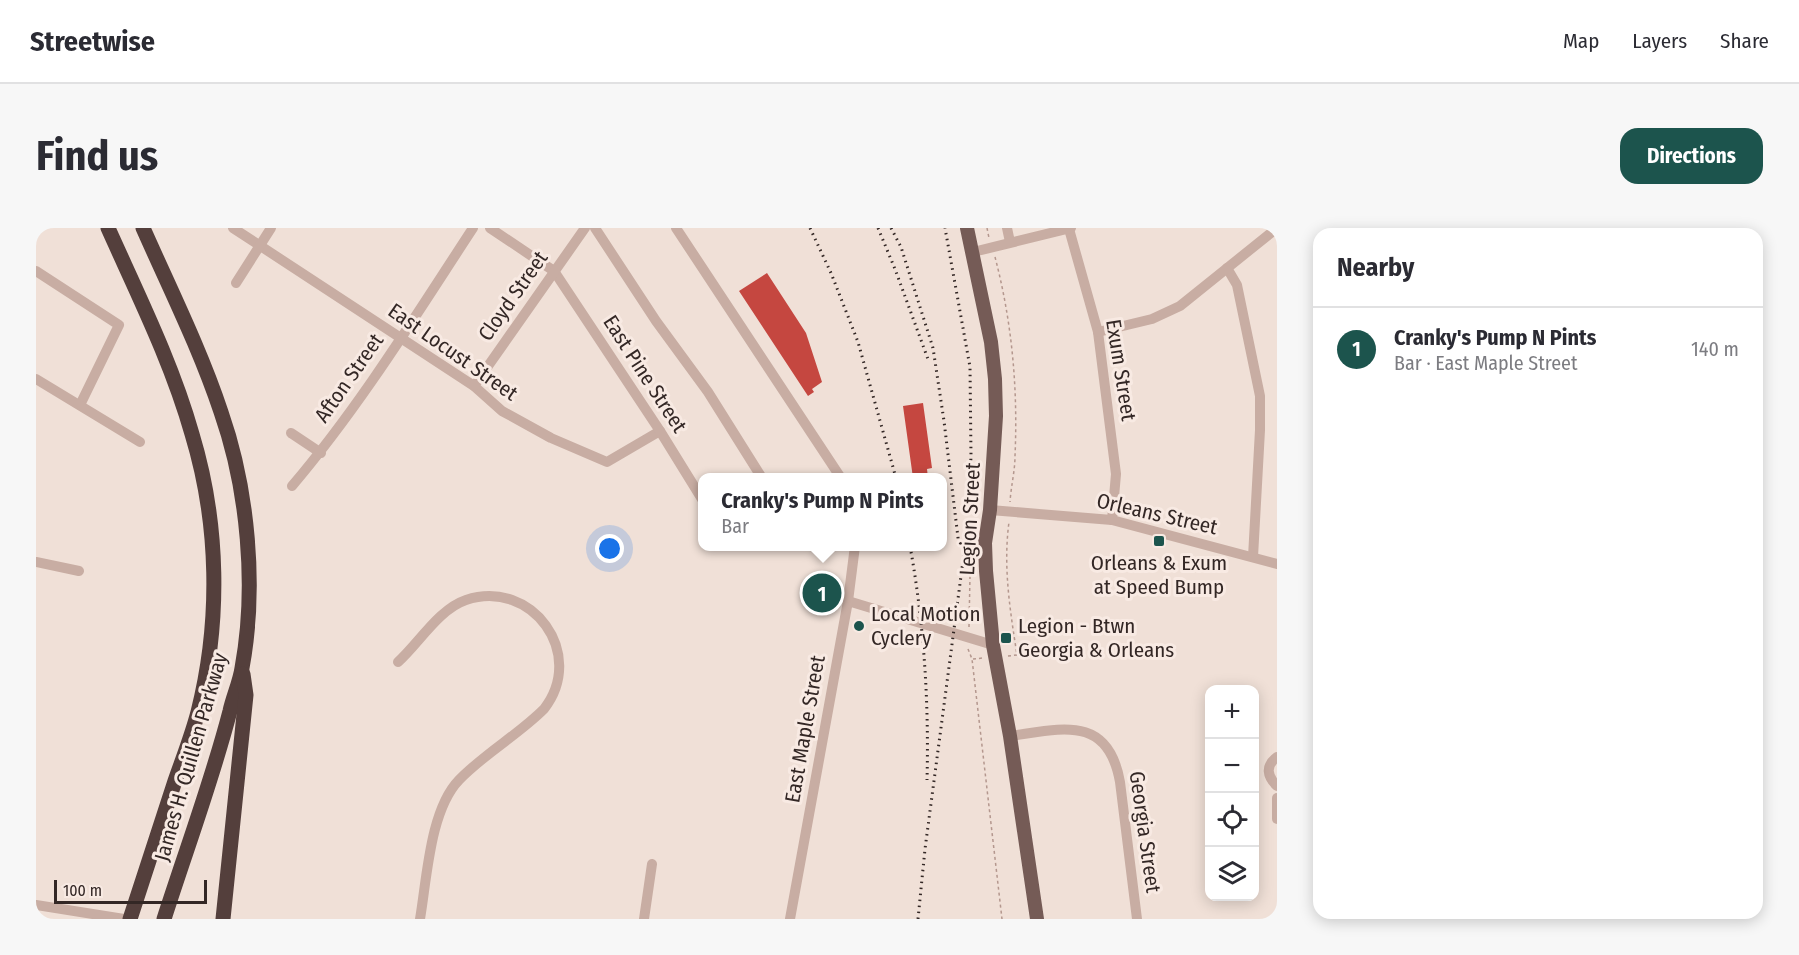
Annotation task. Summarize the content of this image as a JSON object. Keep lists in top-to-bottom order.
{
  "streets": {
    "highway": ["James H. Quillen Parkway"],
    "main road": ["Legion Street"],
    "street": [
      "Cloyd Street",
      "East Locust Street",
      "Exum Street",
      "East Pine Street",
      "Afton Street",
      "Orleans Street",
      "East Maple Street",
      "Georgia Street"
    ]
  },
  "crossings": [
    ["Cloyd Street", "East Locust Street"],
    ["Cloyd Street", "East Pine Street"],
    ["East Locust Street", "East Pine Street"],
    ["East Locust Street", "Afton Street"],
    ["Exum Street", "Orleans Street"],
    ["Orleans Street", "Legion Street"],
    ["Legion Street", "Georgia Street"]
  ],
  "places": {
    "transit": ["Orleans & Exum at Speed Bump", "Legion - Btwn Georgia & Orleans"],
    "other": ["Local Motion Cyclery"]
  },
  "scale_bar": "100 m",
  "page": {
    "header": "Streetwise",
    "nav": ["Map", "Layers", "Share"],
    "buttons": "Directions",
    "title": "Find us",
    "heading": "Nearby",
    "list": [
      {
        "mark": "1",
        "name": "Cranky's Pump N Pints",
        "note": "Bar · East Maple Street",
        "value": "140 m"
      }
    ],
    "popup": ["Cranky's Pump N Pints", "Bar"],
    "pins": "1",
    "map_buttons": ["+", "−"],
    "scale": "100 m"
  }
}
